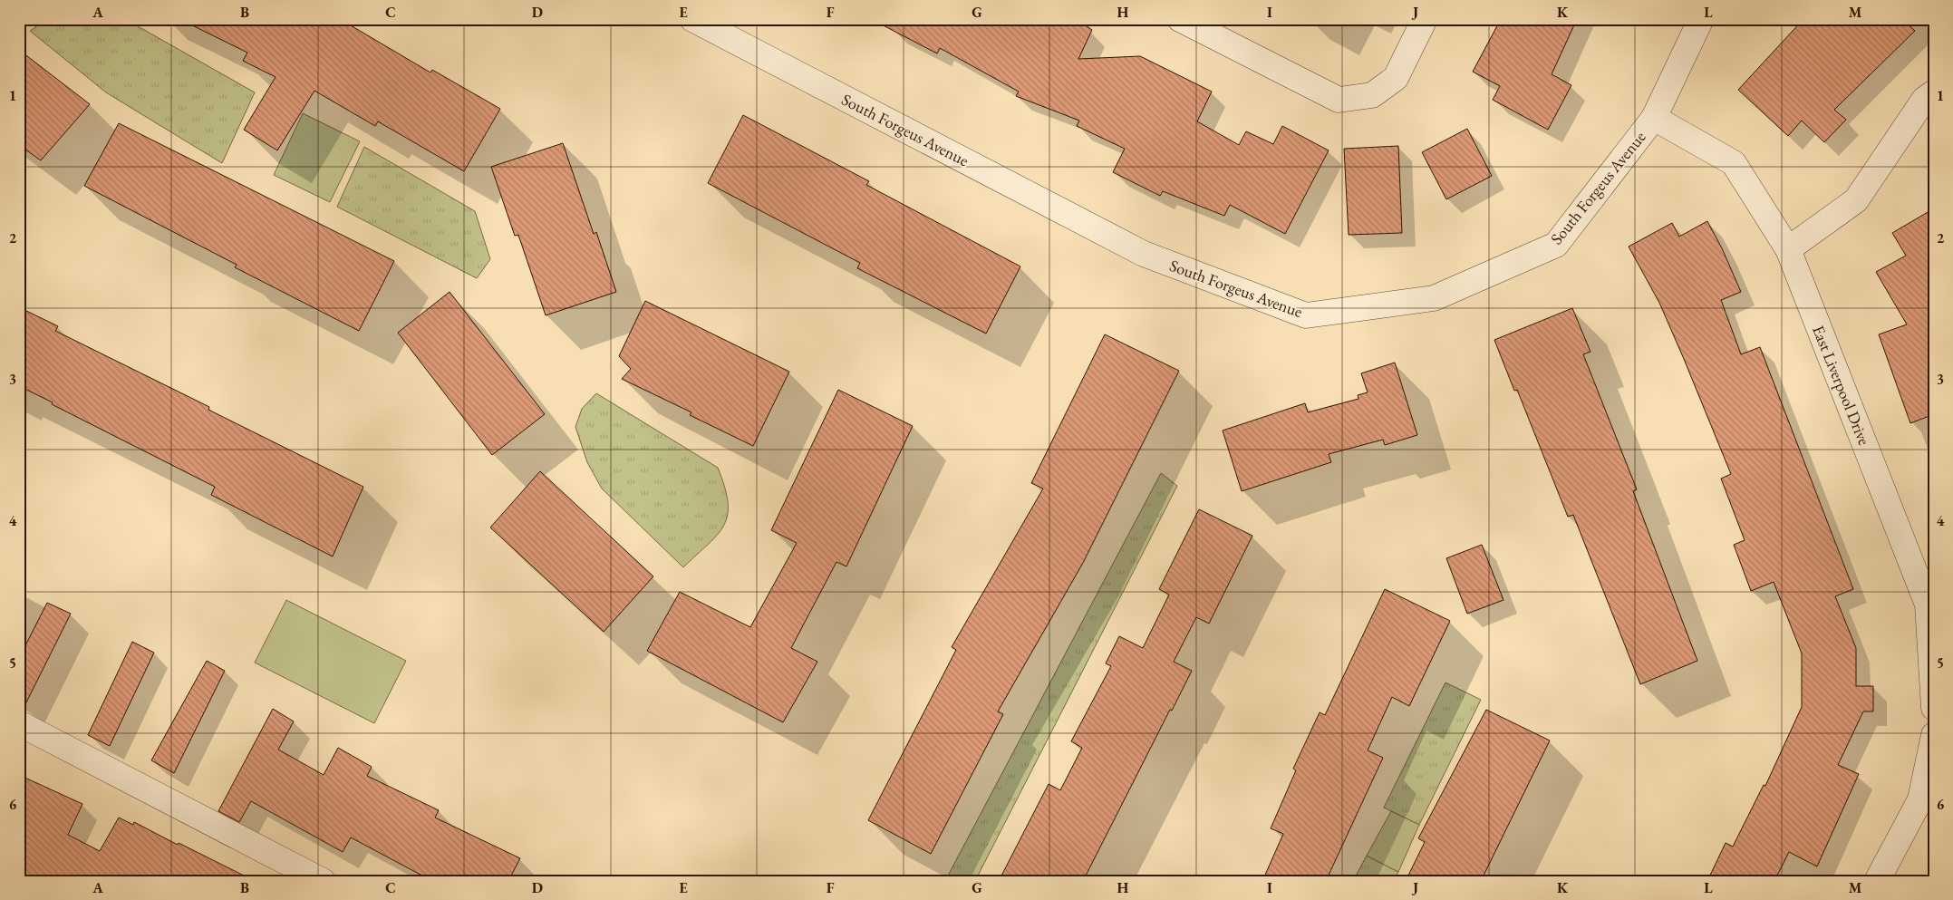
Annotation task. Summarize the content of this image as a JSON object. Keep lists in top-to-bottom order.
{
  "streets": {
    "street": ["South Forgeus Avenue", "East Liverpool Drive"]
  },
  "crossings": [
    ["South Forgeus Avenue", "East Liverpool Drive"]
  ],
  "grid": {
    "columns": [
      "A",
      "B",
      "C",
      "D",
      "E",
      "F",
      "G",
      "H",
      "I",
      "J",
      "K",
      "L",
      "M"
    ],
    "rows": [
      "1",
      "2",
      "3",
      "4",
      "5",
      "6"
    ]
  }
}
